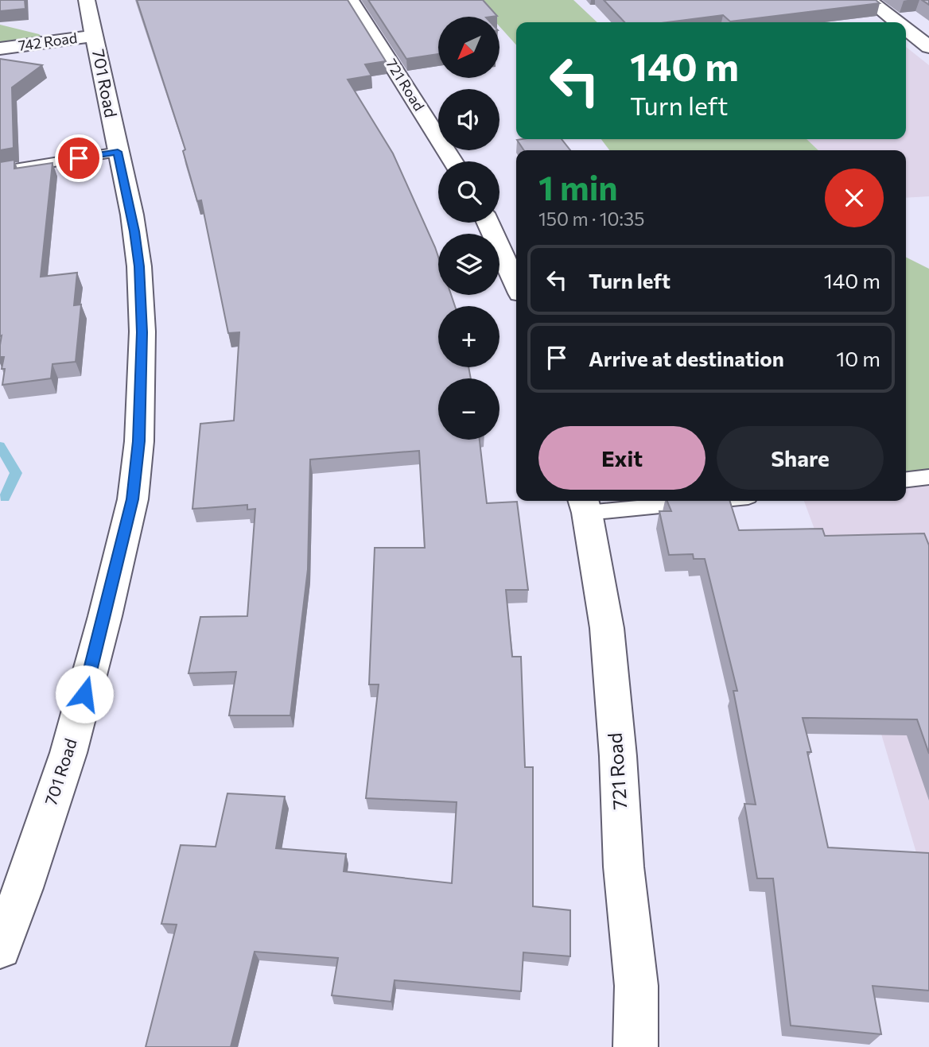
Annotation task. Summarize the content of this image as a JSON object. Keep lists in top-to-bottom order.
{
  "streets": {
    "street": ["742 Road", "701 Road", "721 Road"]
  },
  "crossings": [
    ["742 Road", "701 Road"]
  ],
  "north": "bottom left",
  "page": {
    "map_buttons": ["+", "−"],
    "turn": ["140 m", "Turn left"],
    "heading": ["1 min", "150 m · 10:35"],
    "list": [
      {
        "name": "Turn left",
        "value": "140 m"
      },
      {
        "name": "Arrive at destination",
        "value": "10 m"
      }
    ],
    "buttons": ["Exit", "Share"]
  }
}
